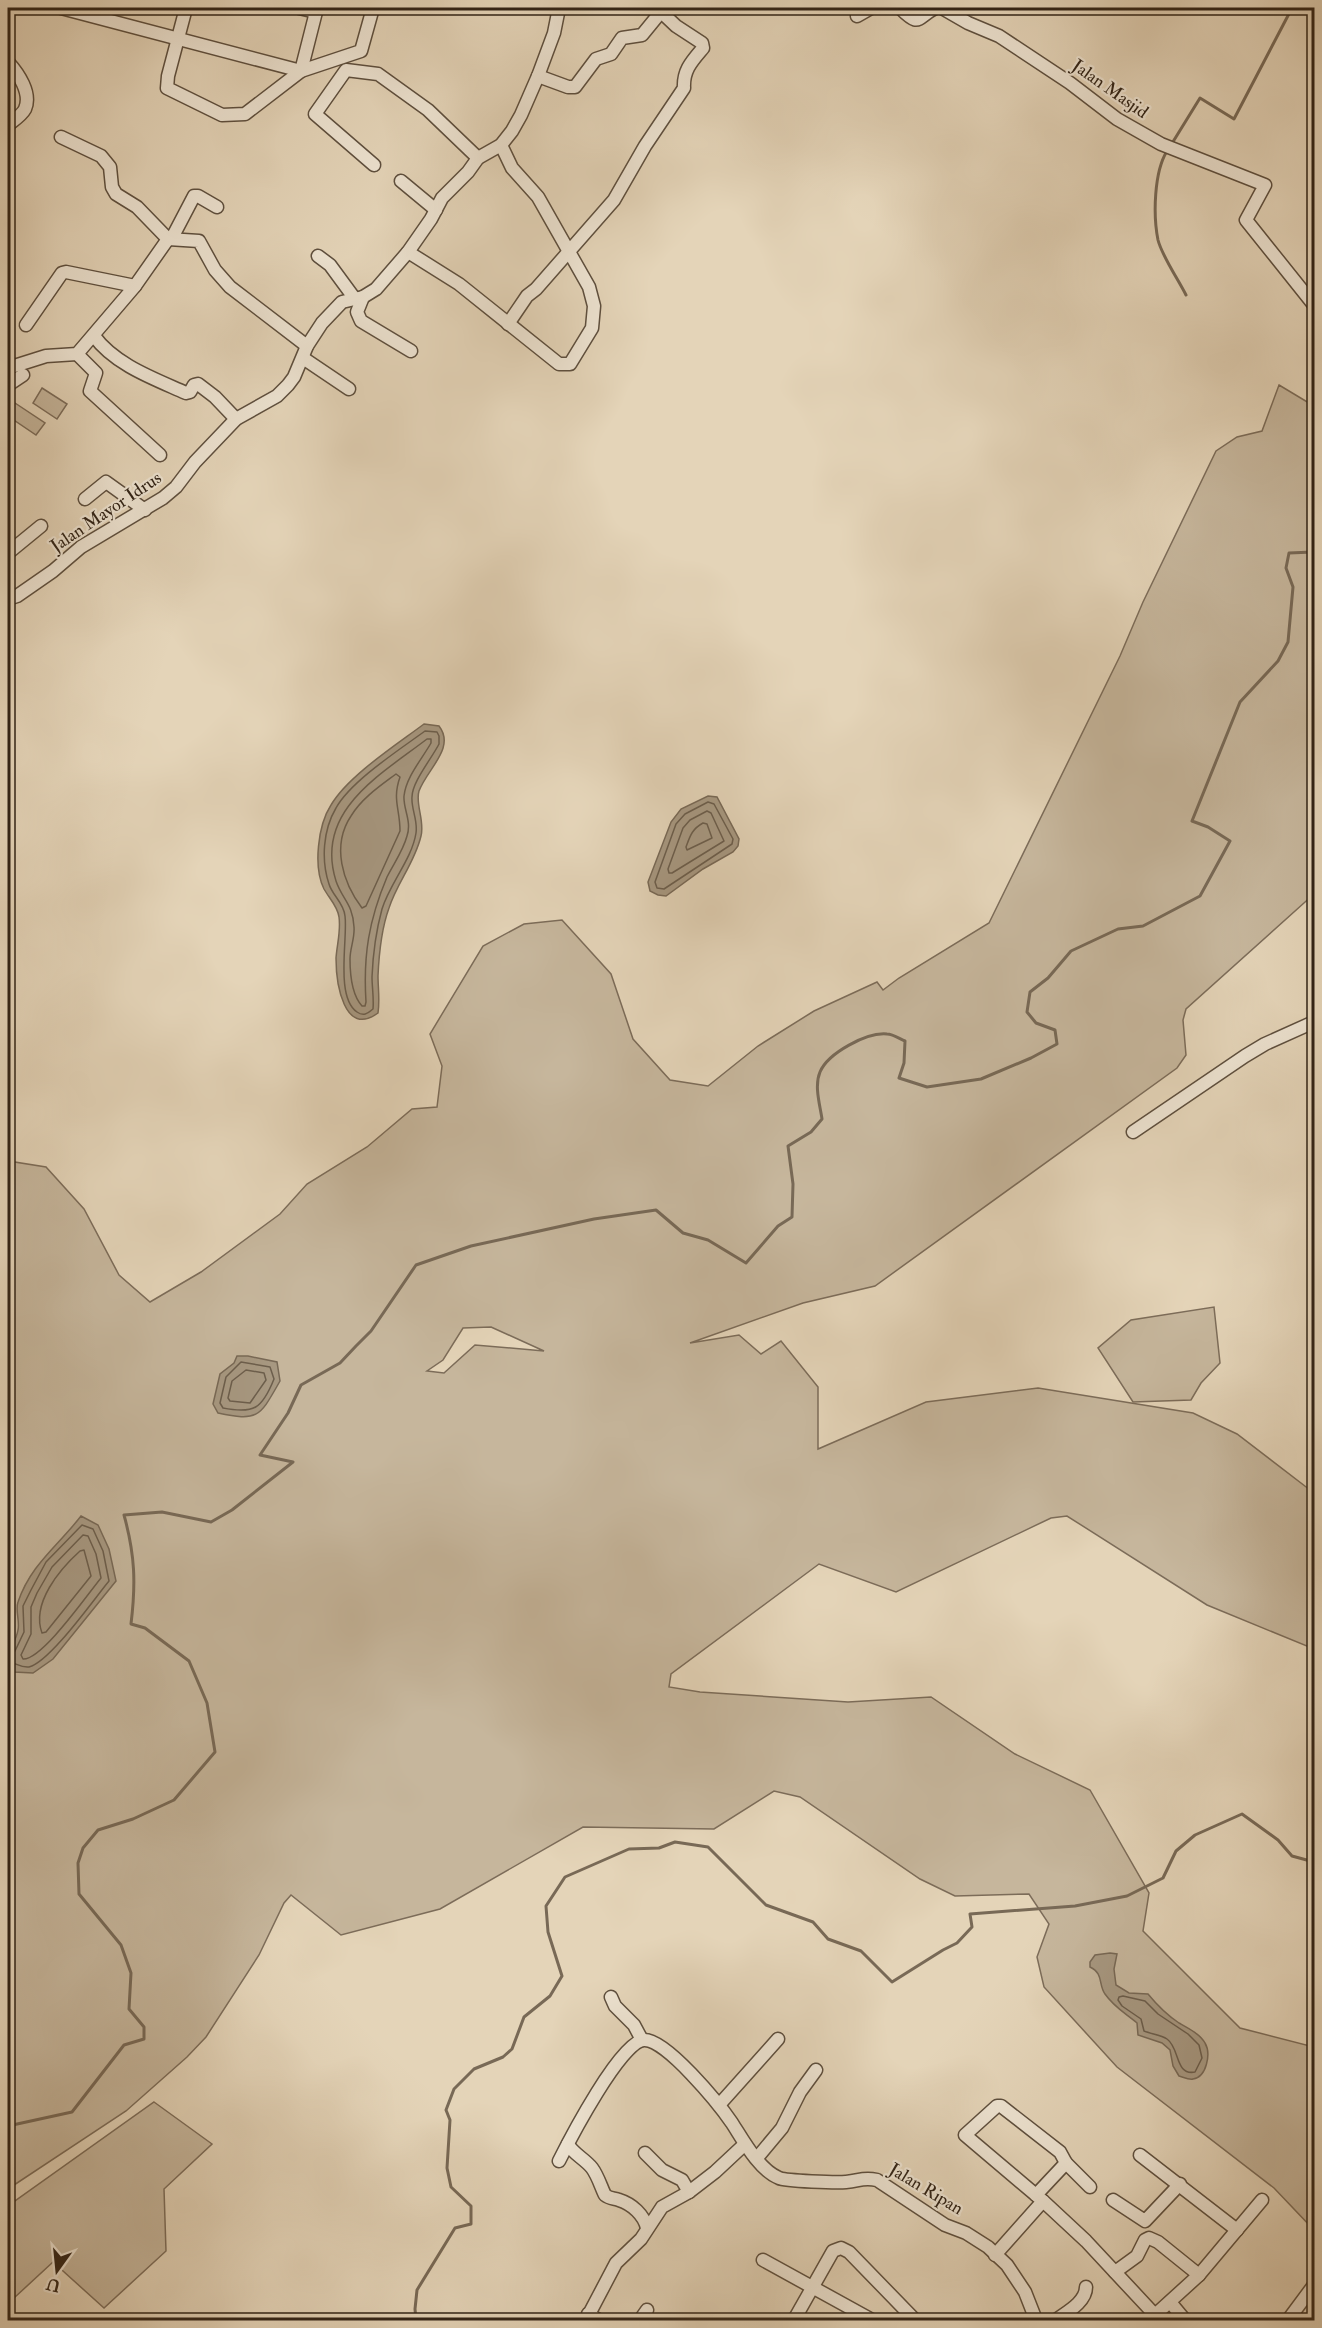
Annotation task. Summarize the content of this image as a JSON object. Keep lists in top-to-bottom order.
{
  "streets": {
    "street": ["Jalan Masjid", "Jalan Mayor Idrus", "Jalan Ripan"]
  },
  "north": "bottom"
}
